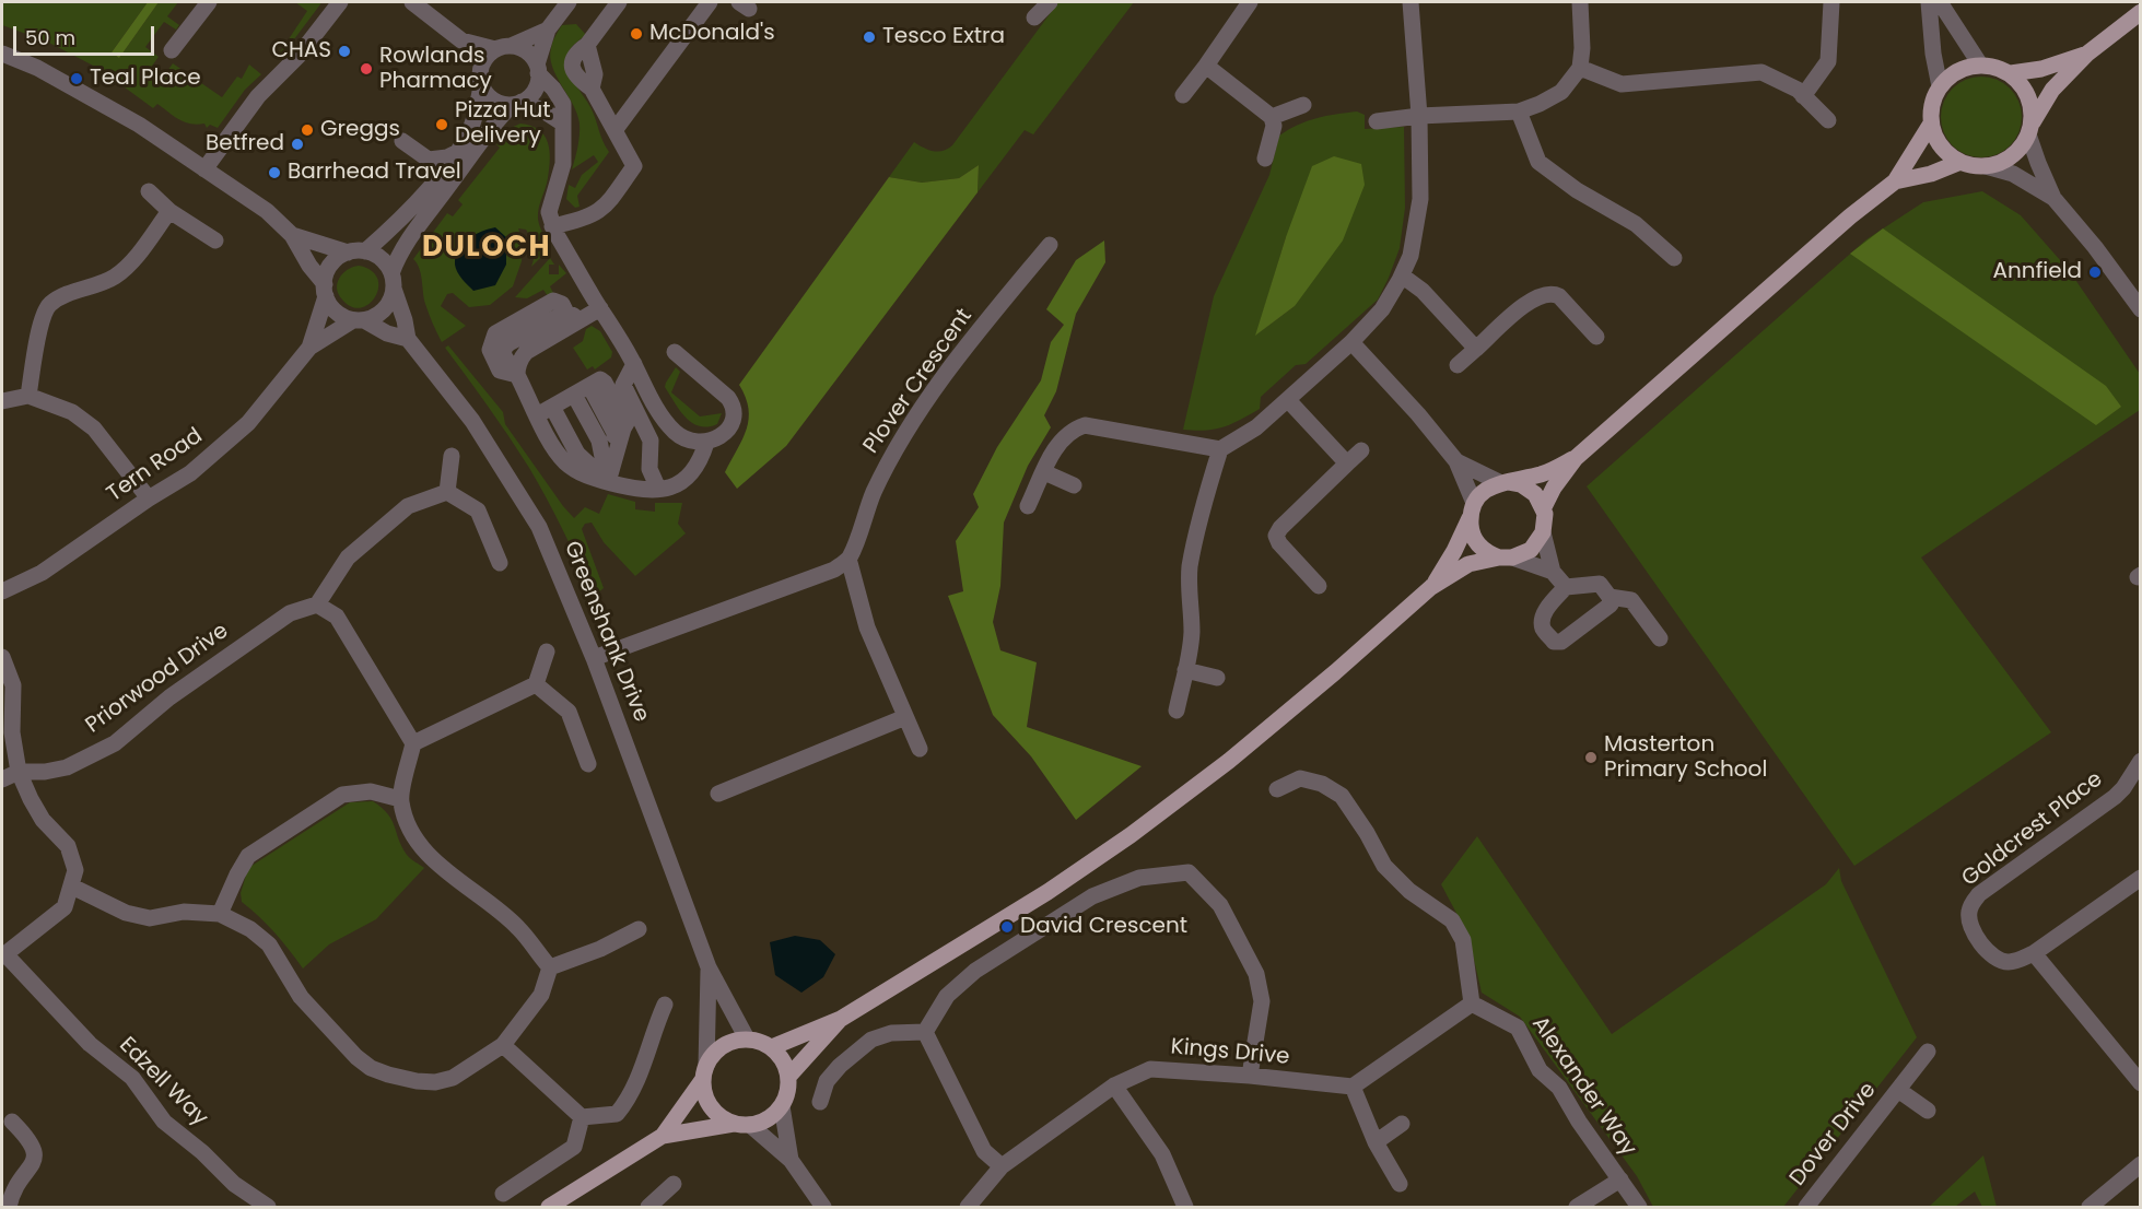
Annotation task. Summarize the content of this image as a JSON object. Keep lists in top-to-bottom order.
{
  "streets": {
    "street": [
      "Plover Crescent",
      "Tern Road",
      "Greenshank Drive",
      "Priorwood Drive",
      "Goldcrest Place",
      "Kings Drive",
      "Edzell Way",
      "Alexander Way",
      "Dover Drive"
    ]
  },
  "crossings": [
    ["Tern Road", "Greenshank Drive"]
  ],
  "districts": ["DULOCH"],
  "places": [
    "McDonald's",
    "Tesco Extra",
    "CHAS",
    "Rowlands Pharmacy",
    "Teal Place",
    "Pizza Hut Delivery",
    "Greggs",
    "Betfred",
    "Barrhead Travel",
    "Annfield",
    "Masterton Primary School",
    "David Crescent"
  ],
  "scale_bar": "50 m"
}
